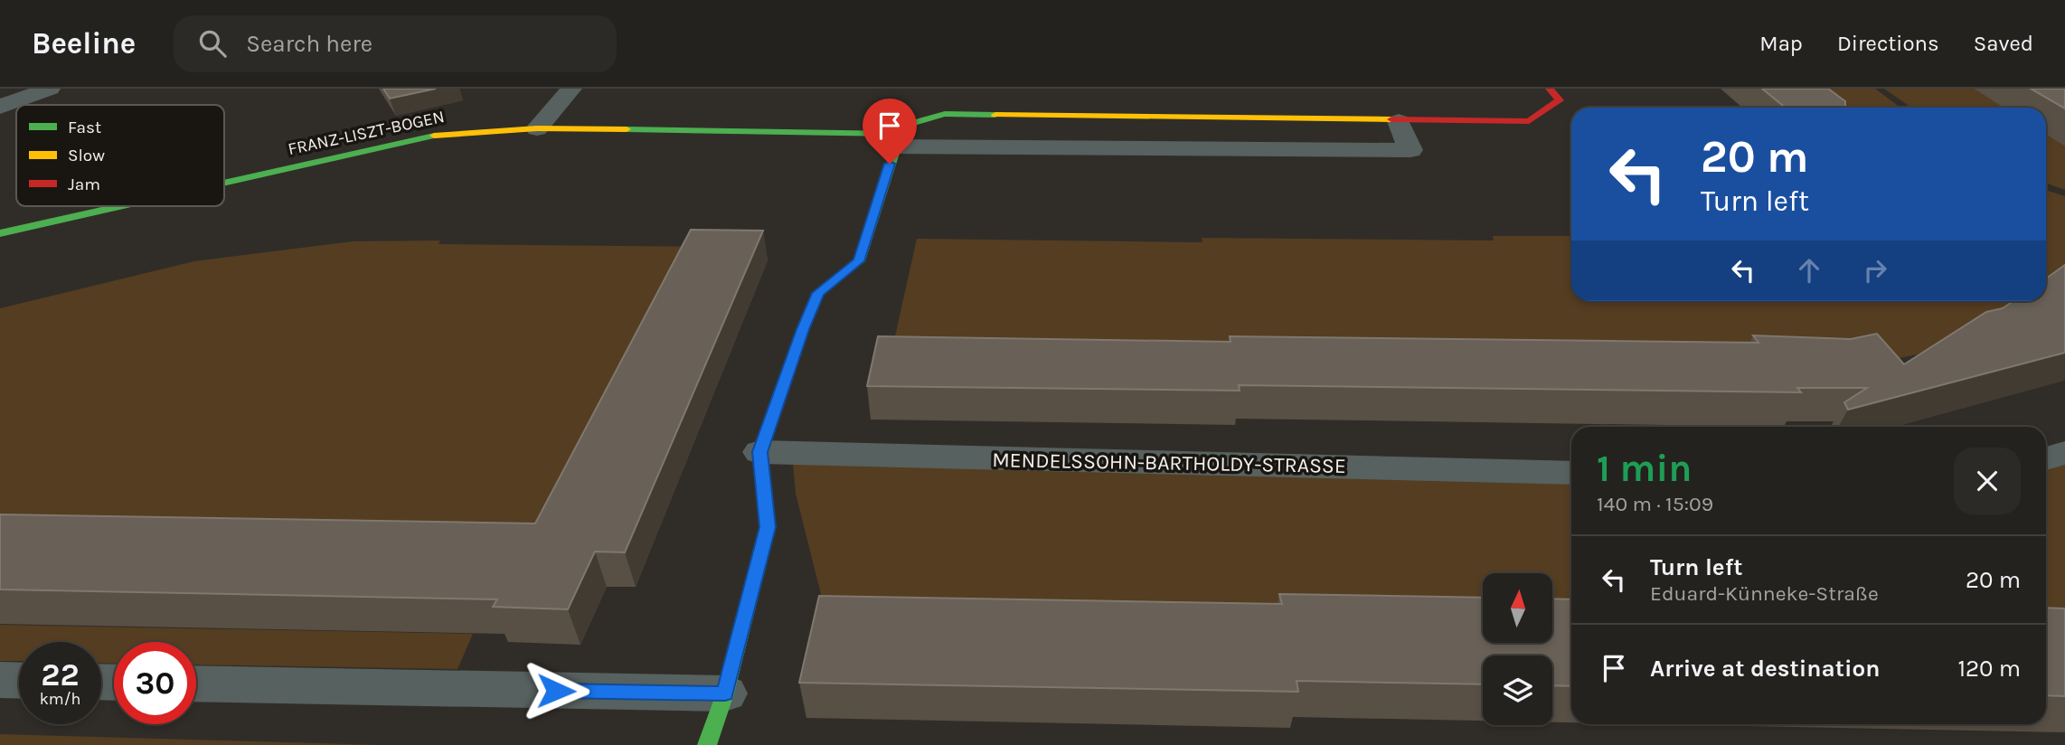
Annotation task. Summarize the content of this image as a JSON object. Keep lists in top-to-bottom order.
{
  "streets": {
    "street": ["FRANZ-LISZT-BOGEN", "MENDELSSOHN-BARTHOLDY-STRASSE"]
  },
  "legend": ["Fast", "Slow", "Jam"],
  "north": "top",
  "page": {
    "header": "Beeline",
    "search": "Search here",
    "nav": ["Map", "Directions", "Saved"],
    "turn": ["20 m", "Turn left"],
    "heading": ["1 min", "140 m · 15:09"],
    "list": [
      {
        "name": "Turn left",
        "note": "Eduard-Künneke-Straße",
        "value": "20 m"
      },
      {
        "name": "Arrive at destination",
        "value": "120 m"
      }
    ],
    "speed": "22 km/h",
    "limit": "30"
  }
}
